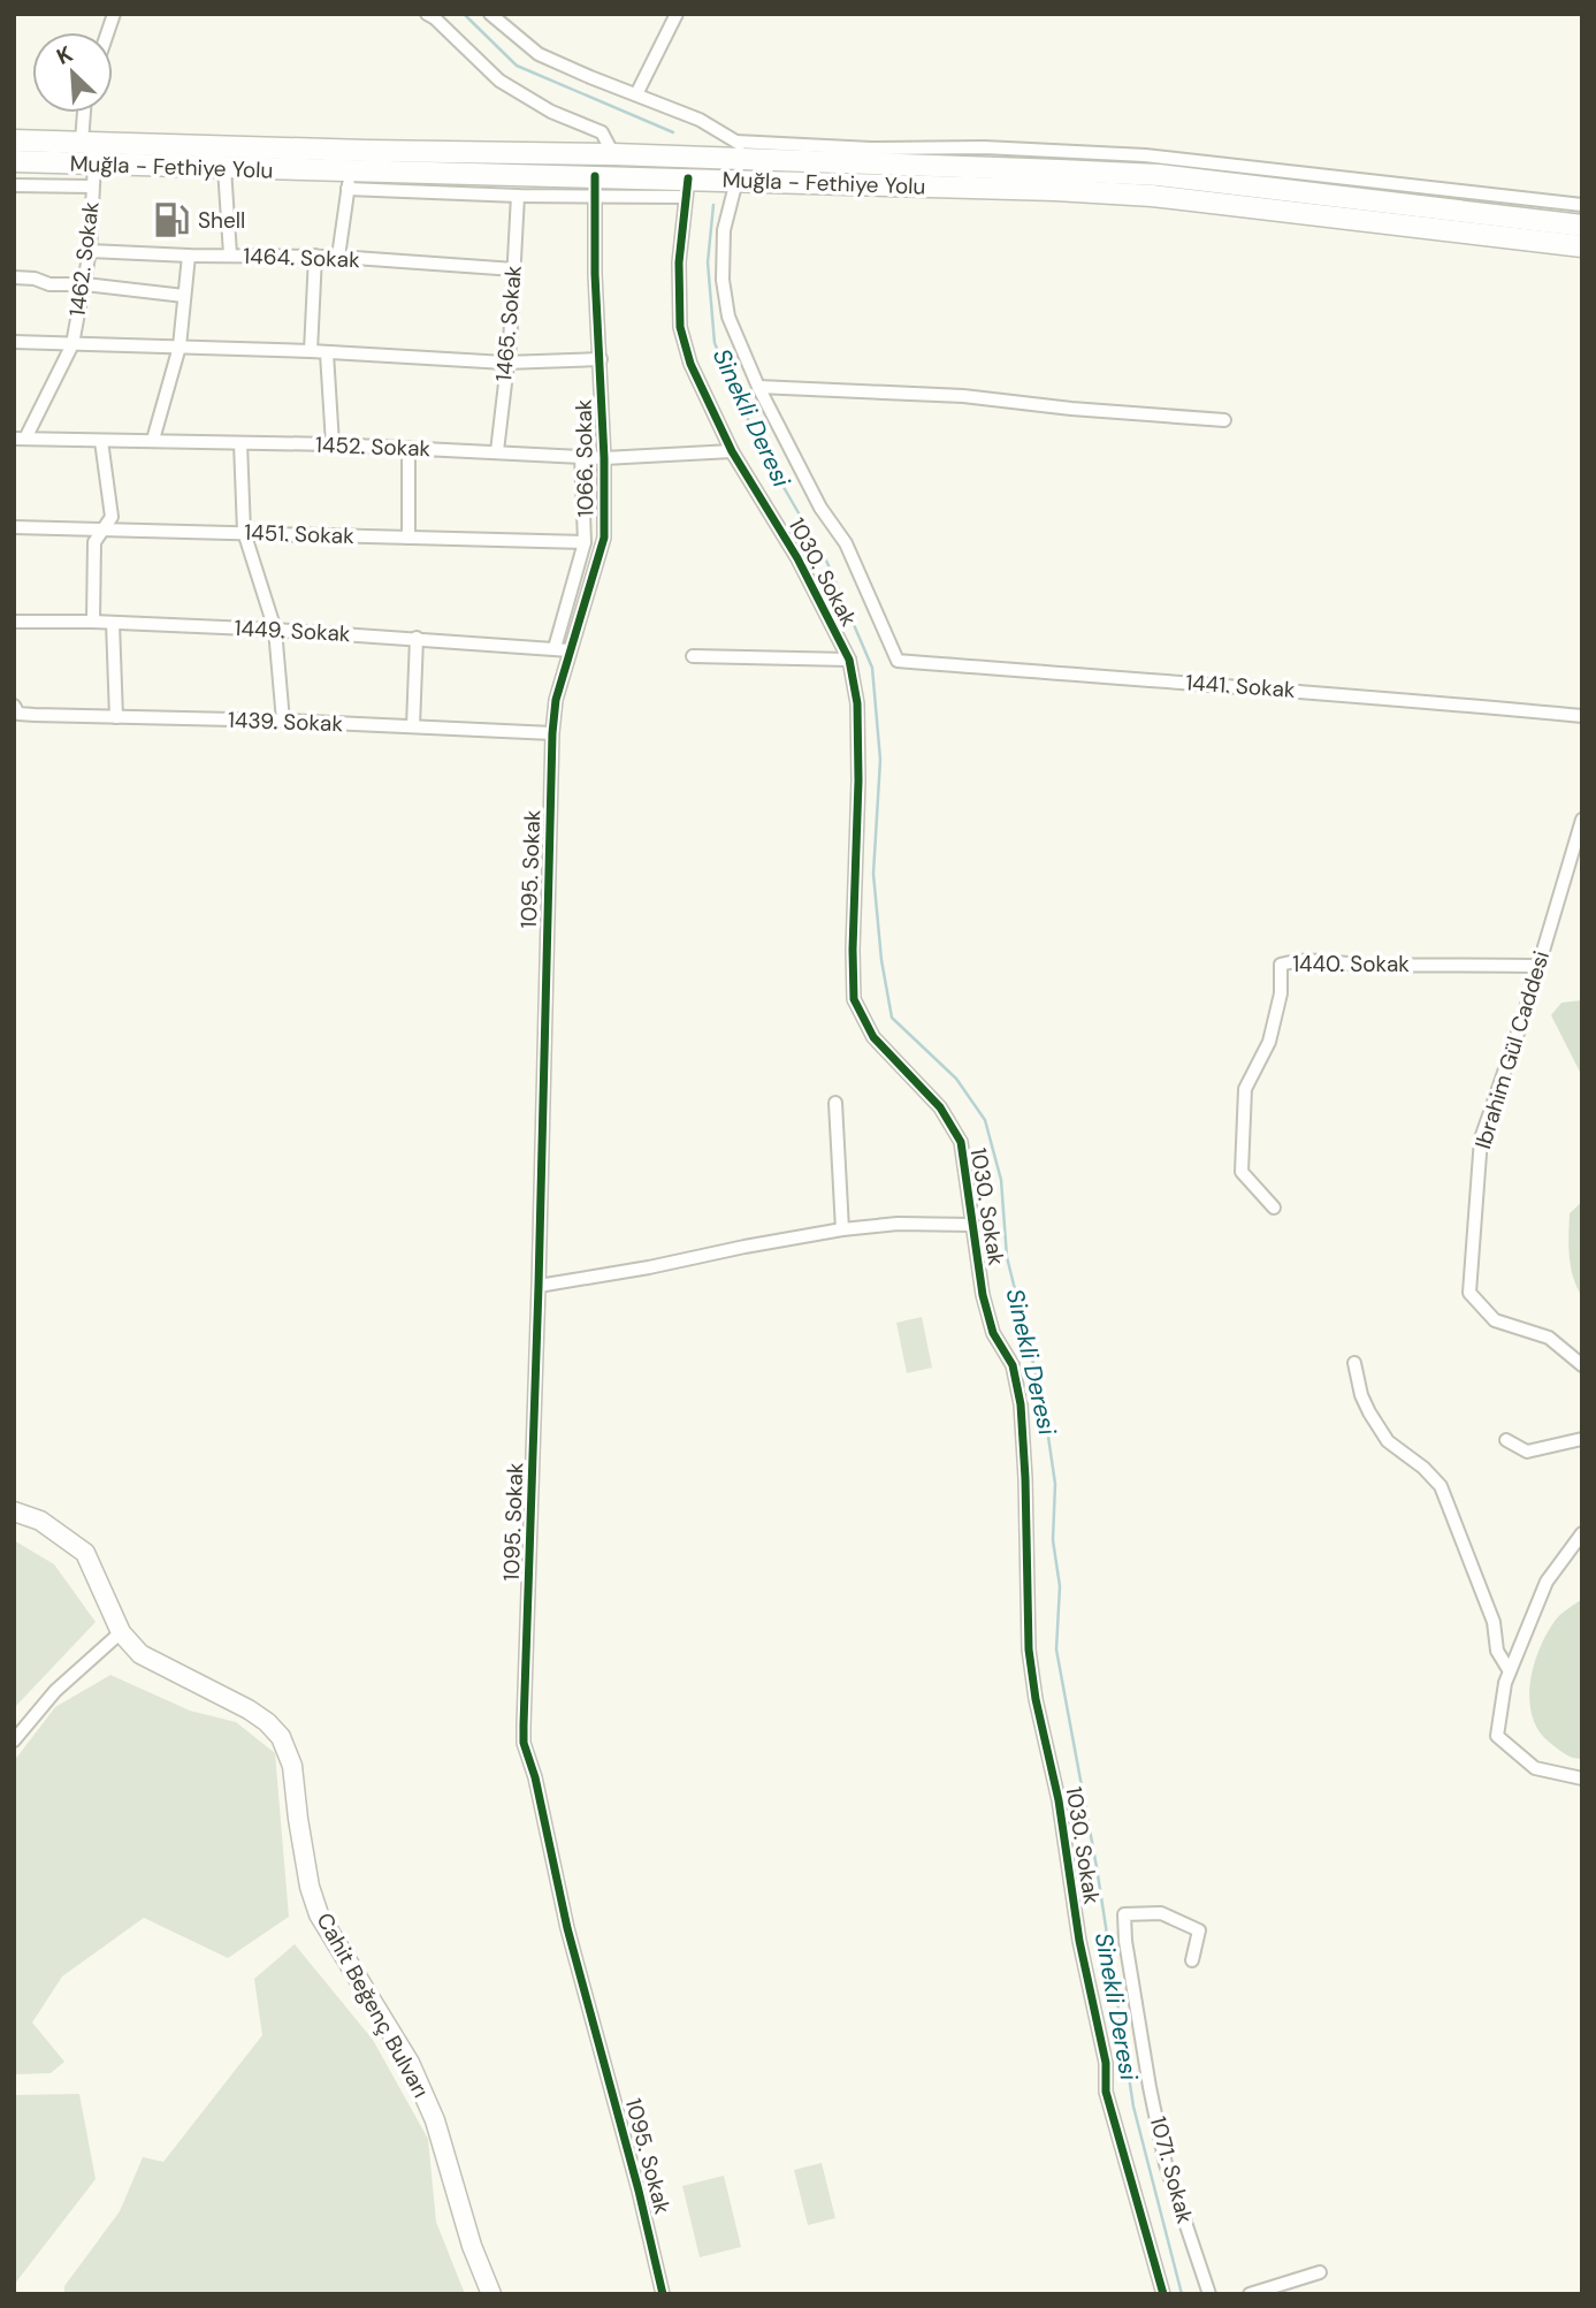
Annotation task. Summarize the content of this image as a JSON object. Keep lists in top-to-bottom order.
{
  "streets": {
    "highway": ["Muğla - Fethiye Yolu"],
    "main road": ["Cahit Beğenç Bulvarı"],
    "street": [
      "1464. Sokak",
      "1462. Sokak",
      "1465. Sokak",
      "1452. Sokak",
      "1066. Sokak",
      "1451. Sokak",
      "1030. Sokak",
      "1449. Sokak",
      "1441. Sokak",
      "1439. Sokak",
      "1095. Sokak",
      "1440. Sokak",
      "Ibrahim Gül Caddesi",
      "1071. Sokak"
    ]
  },
  "crossings": [
    ["Muğla - Fethiye Yolu", "1462. Sokak"],
    ["Muğla - Fethiye Yolu", "1066. Sokak"],
    ["Muğla - Fethiye Yolu", "1030. Sokak"],
    ["1464. Sokak", "1462. Sokak"],
    ["1464. Sokak", "1465. Sokak"],
    ["1462. Sokak", "1452. Sokak"],
    ["1465. Sokak", "1452. Sokak"],
    ["1452. Sokak", "1066. Sokak"],
    ["1452. Sokak", "1030. Sokak"],
    ["1066. Sokak", "1449. Sokak"],
    ["1066. Sokak", "1439. Sokak"],
    ["1066. Sokak", "1095. Sokak"],
    ["1439. Sokak", "1095. Sokak"],
    ["1440. Sokak", "Ibrahim Gül Caddesi"]
  ],
  "water": ["Sinekli Deresi"],
  "places": {
    "fuel station": ["Shell"]
  },
  "north": "top left"
}
